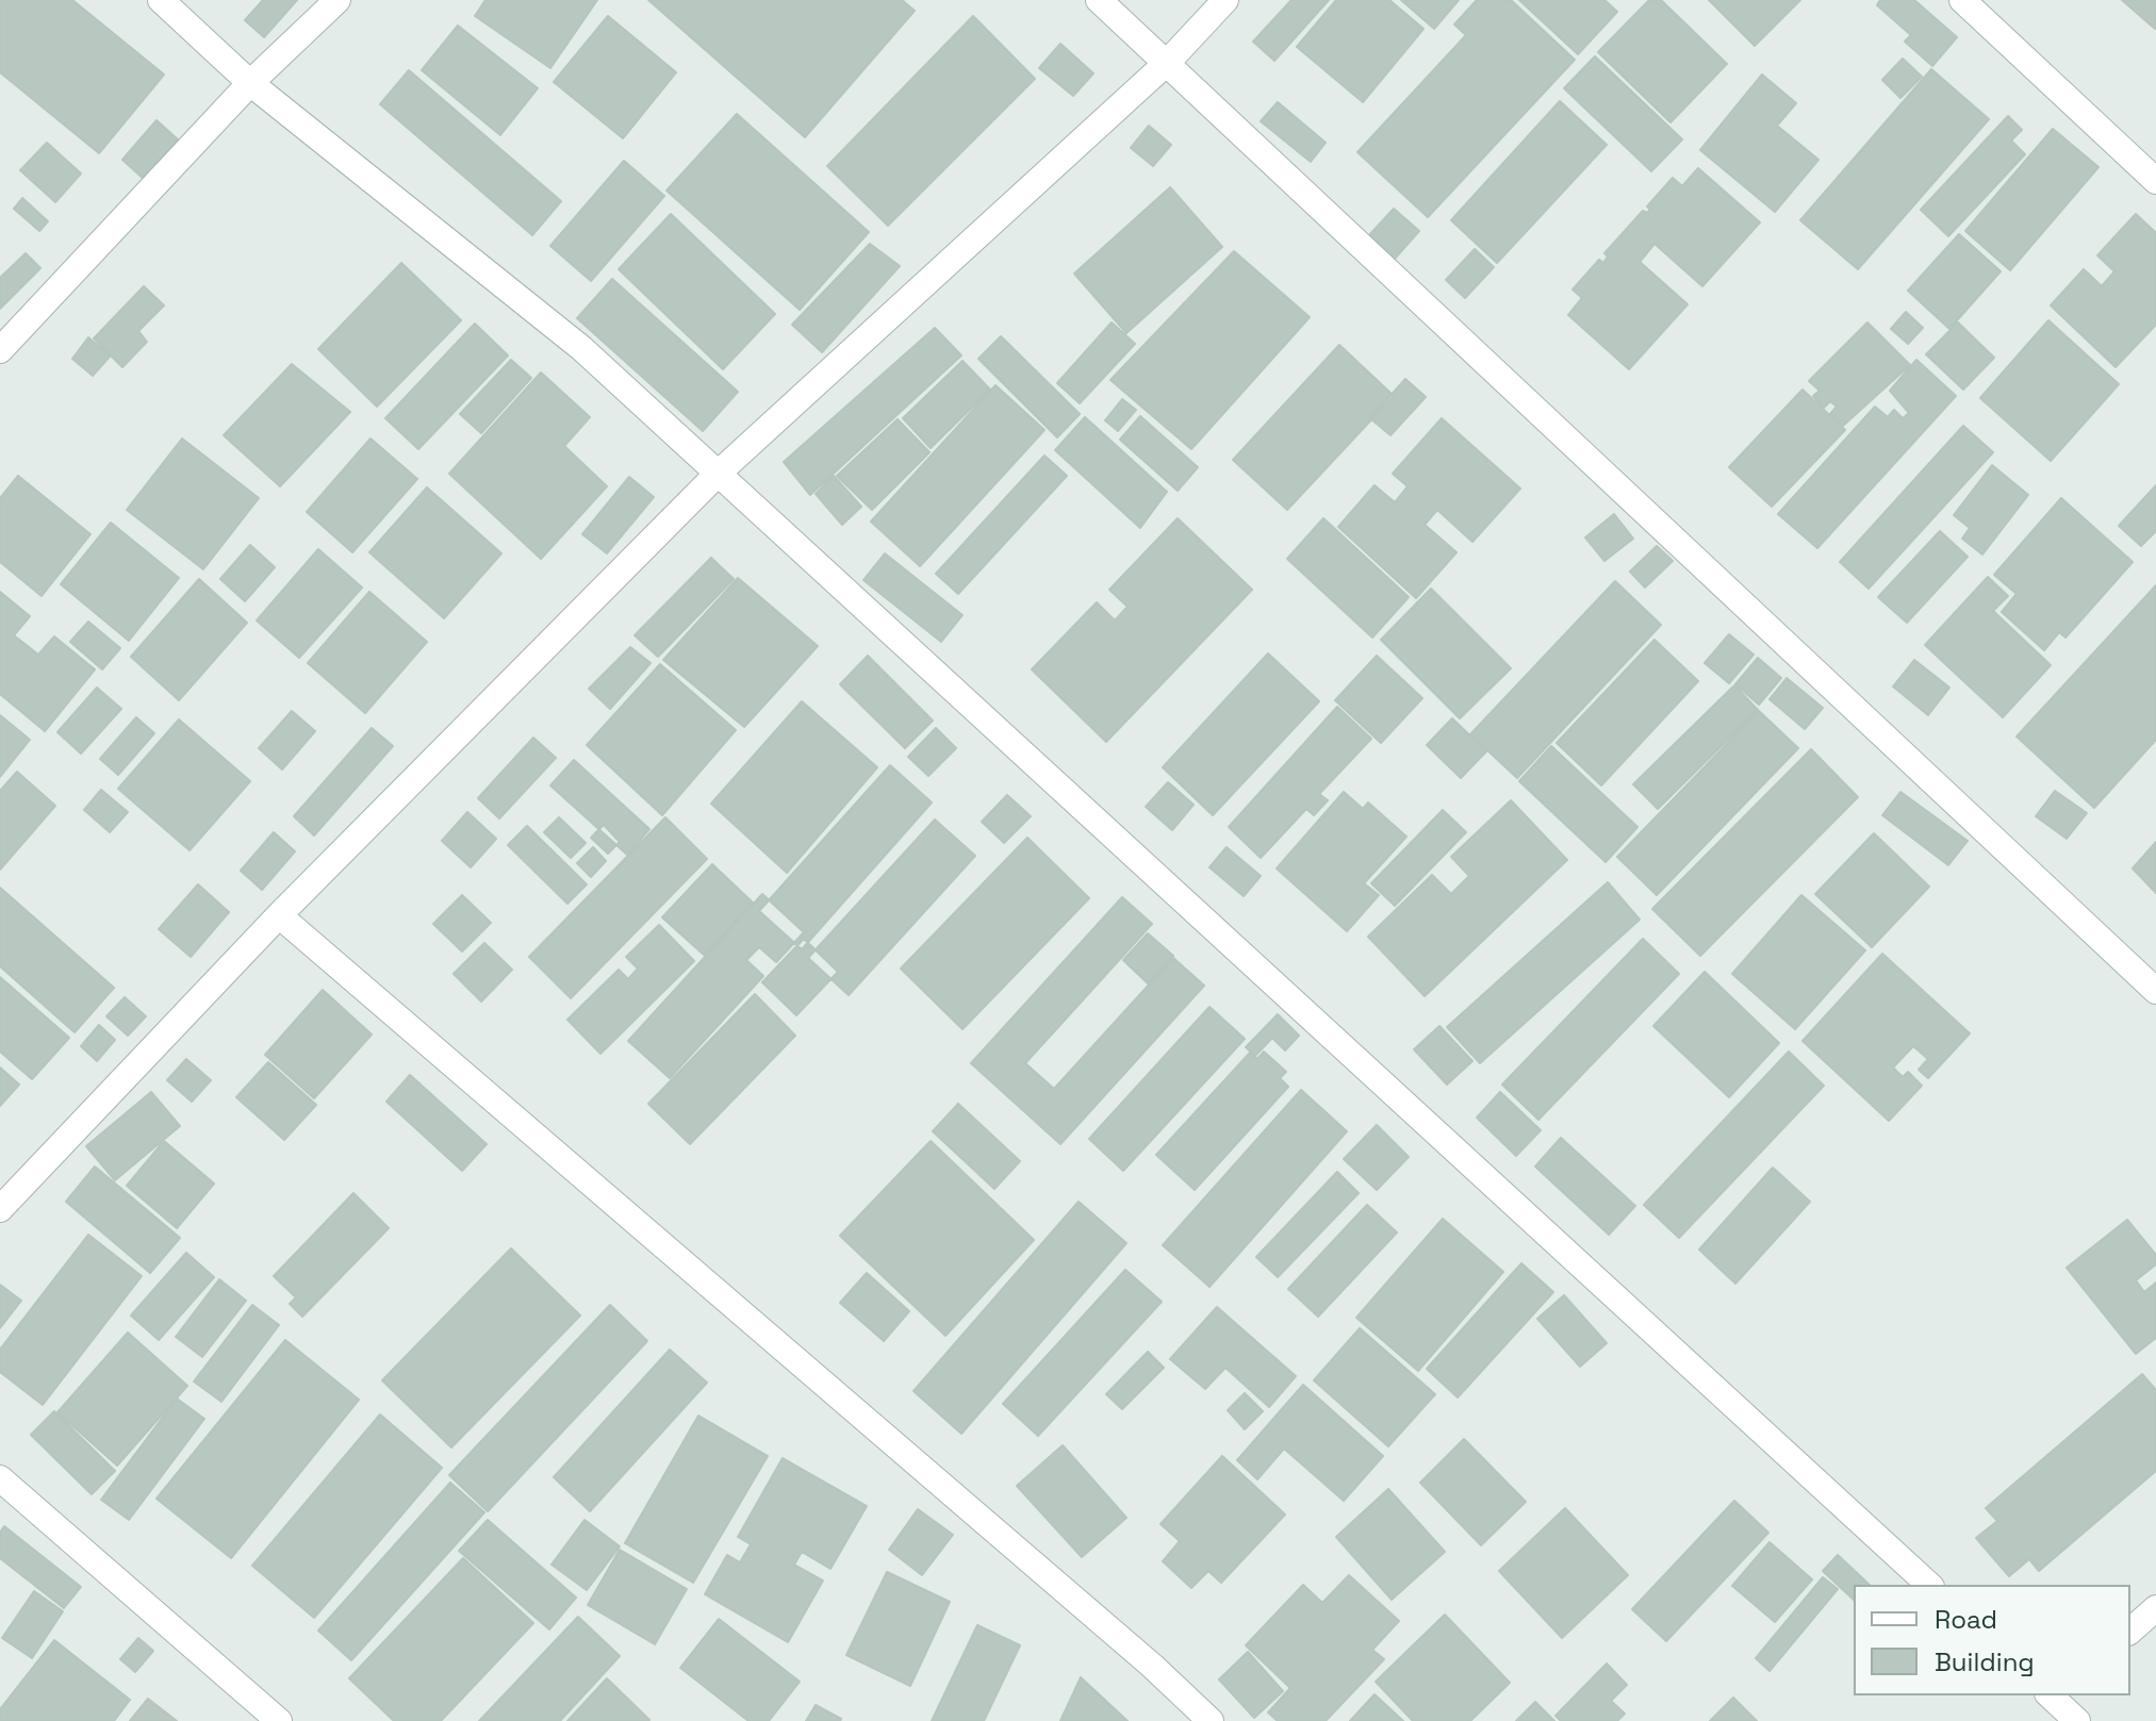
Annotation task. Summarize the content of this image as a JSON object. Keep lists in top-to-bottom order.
{
  "legend": ["Road", "Building"]
}
